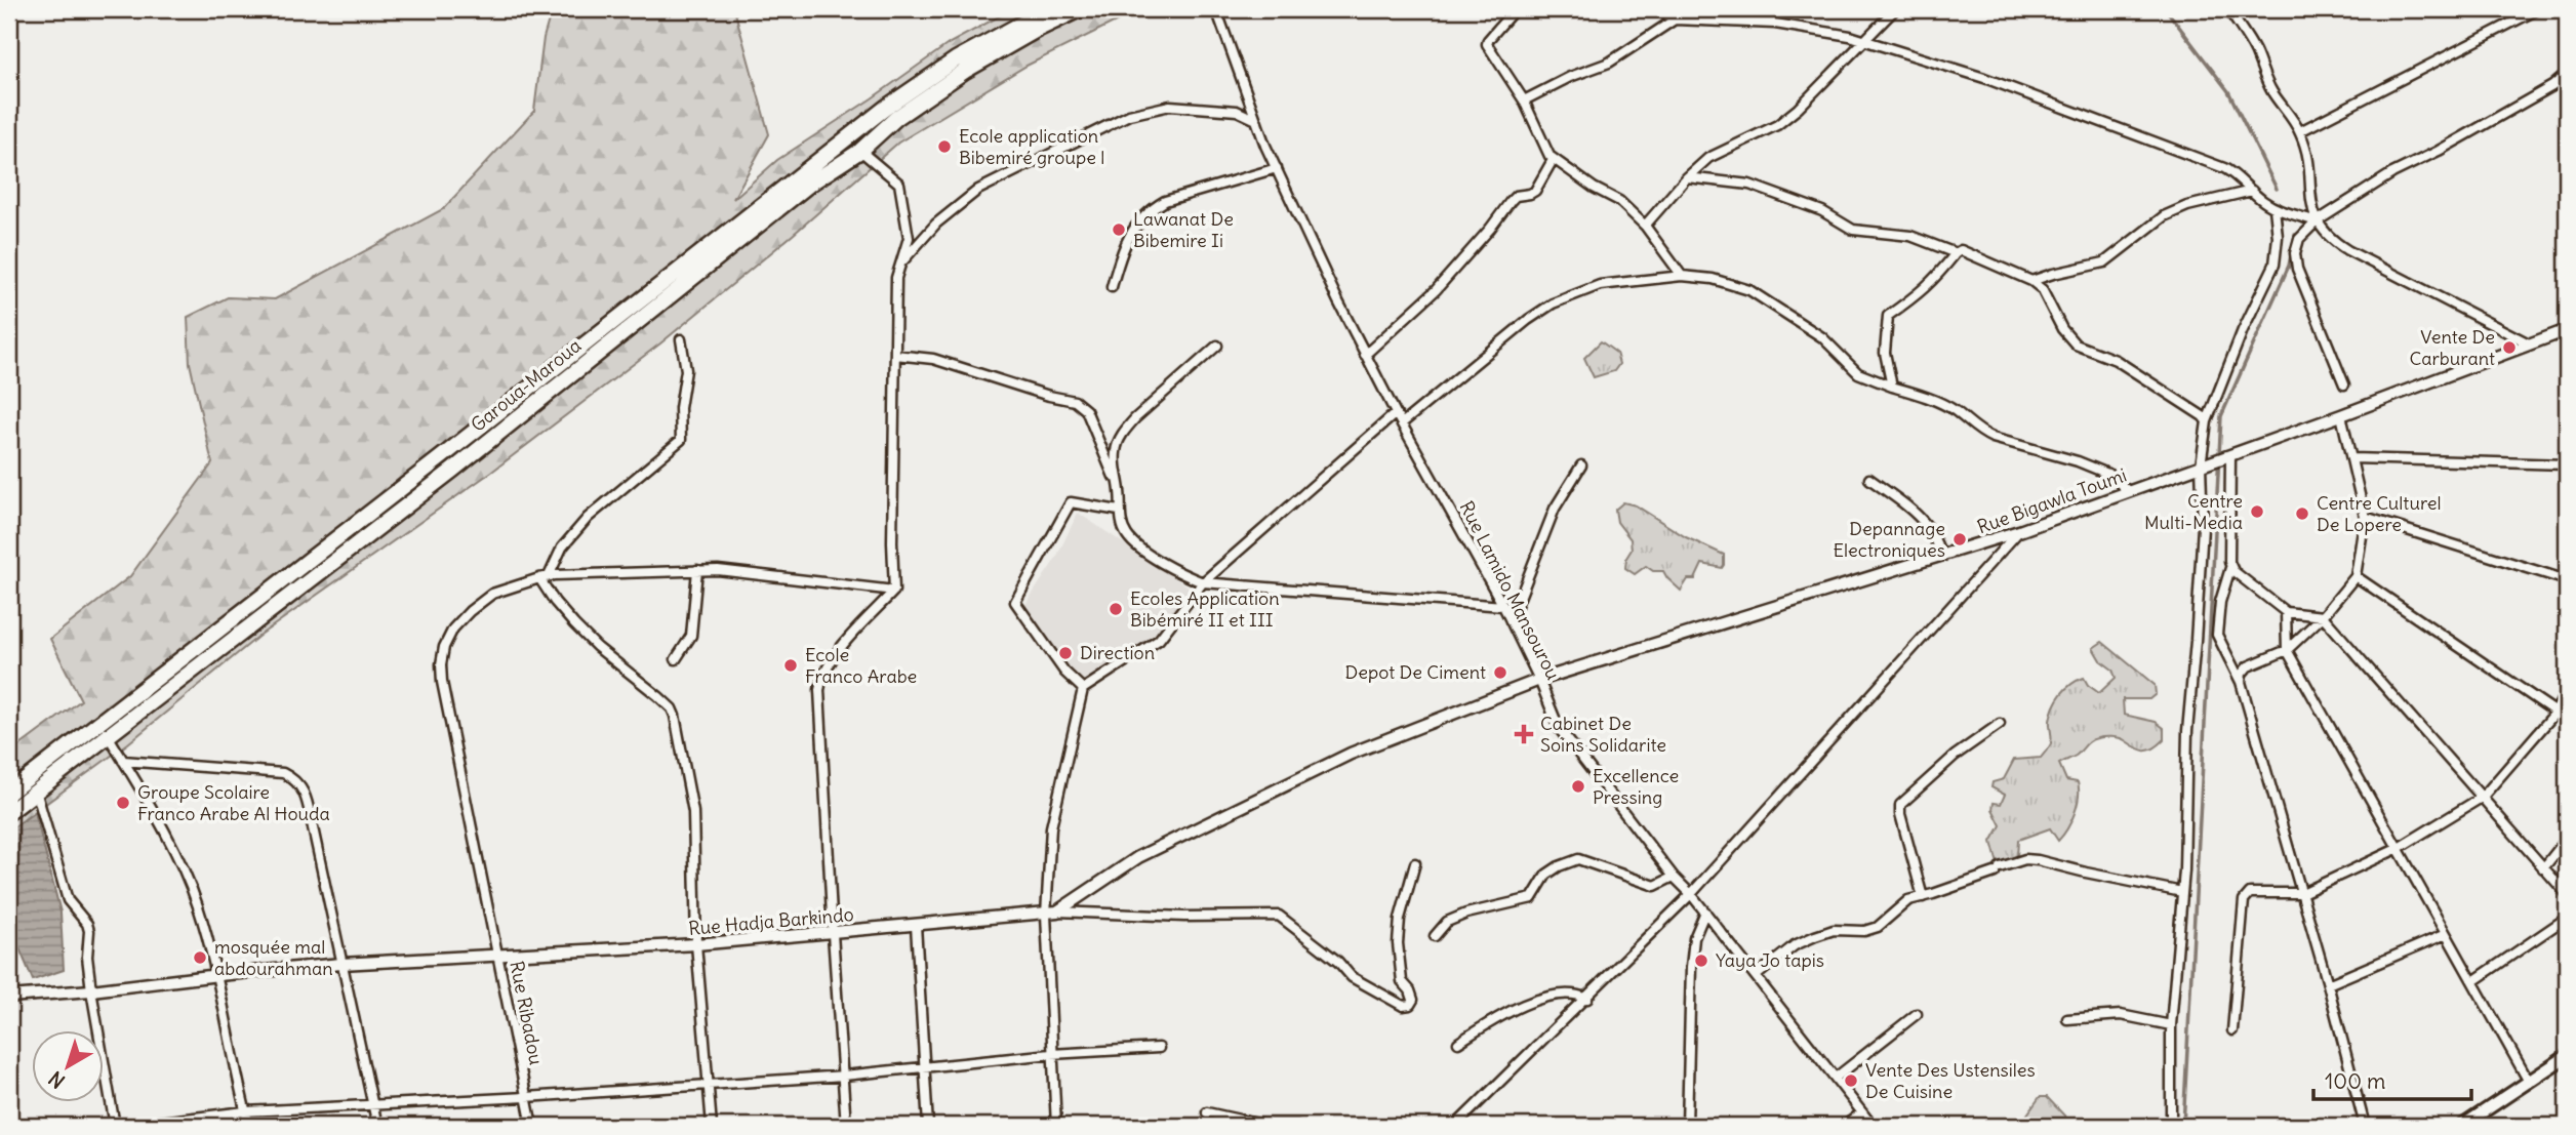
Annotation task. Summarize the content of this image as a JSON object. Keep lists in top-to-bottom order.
{
  "streets": {
    "highway": ["Garoua-Maroua"],
    "street": [
      "Rue Bigawla Toumi",
      "Rue Lamido Mansourou",
      "Rue Hadja Barkindo",
      "Rue Ribadou"
    ]
  },
  "crossings": [
    ["Rue Bigawla Toumi", "Rue Lamido Mansourou"],
    ["Rue Bigawla Toumi", "Rue Hadja Barkindo"],
    ["Rue Hadja Barkindo", "Rue Ribadou"]
  ],
  "places": {
    "other": [
      "Ecole application Bibemiré groupe l",
      "Lawanat De Bibemire Ii",
      "Vente De Carburant",
      "Centre Multi-Media",
      "Centre Culturel De Lopere",
      "Depannage Electroniques",
      "Ecoles Application Bibémiré II et III",
      "Direction",
      "Ecole Franco Arabe",
      "Depot De Ciment",
      "Excellence Pressing",
      "Groupe Scolaire Franco Arabe Al Houda",
      "mosquée mal abdourahman",
      "Yaya Jo tapis",
      "Vente Des Ustensiles De Cuisine"
    ],
    "health": ["Cabinet De Soins Solidarite"]
  },
  "scale_bar": "100 m",
  "north": "bottom left"
}
